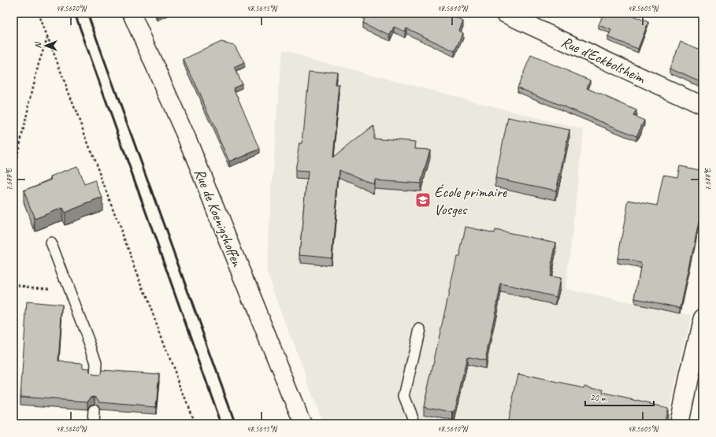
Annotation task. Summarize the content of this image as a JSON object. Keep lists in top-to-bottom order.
{
  "streets": {
    "street": ["Rue d'Eckbolsheim", "Rue de Koenigshoffen"]
  },
  "places": {
    "school or university": ["École primaire Vosges"]
  },
  "scale_bar": "20 m",
  "north": "left",
  "coordinates": [
    "48.5620°N",
    "48.5615°N",
    "48.5610°N",
    "48.5605°N",
    "7.688°E"
  ]
}
